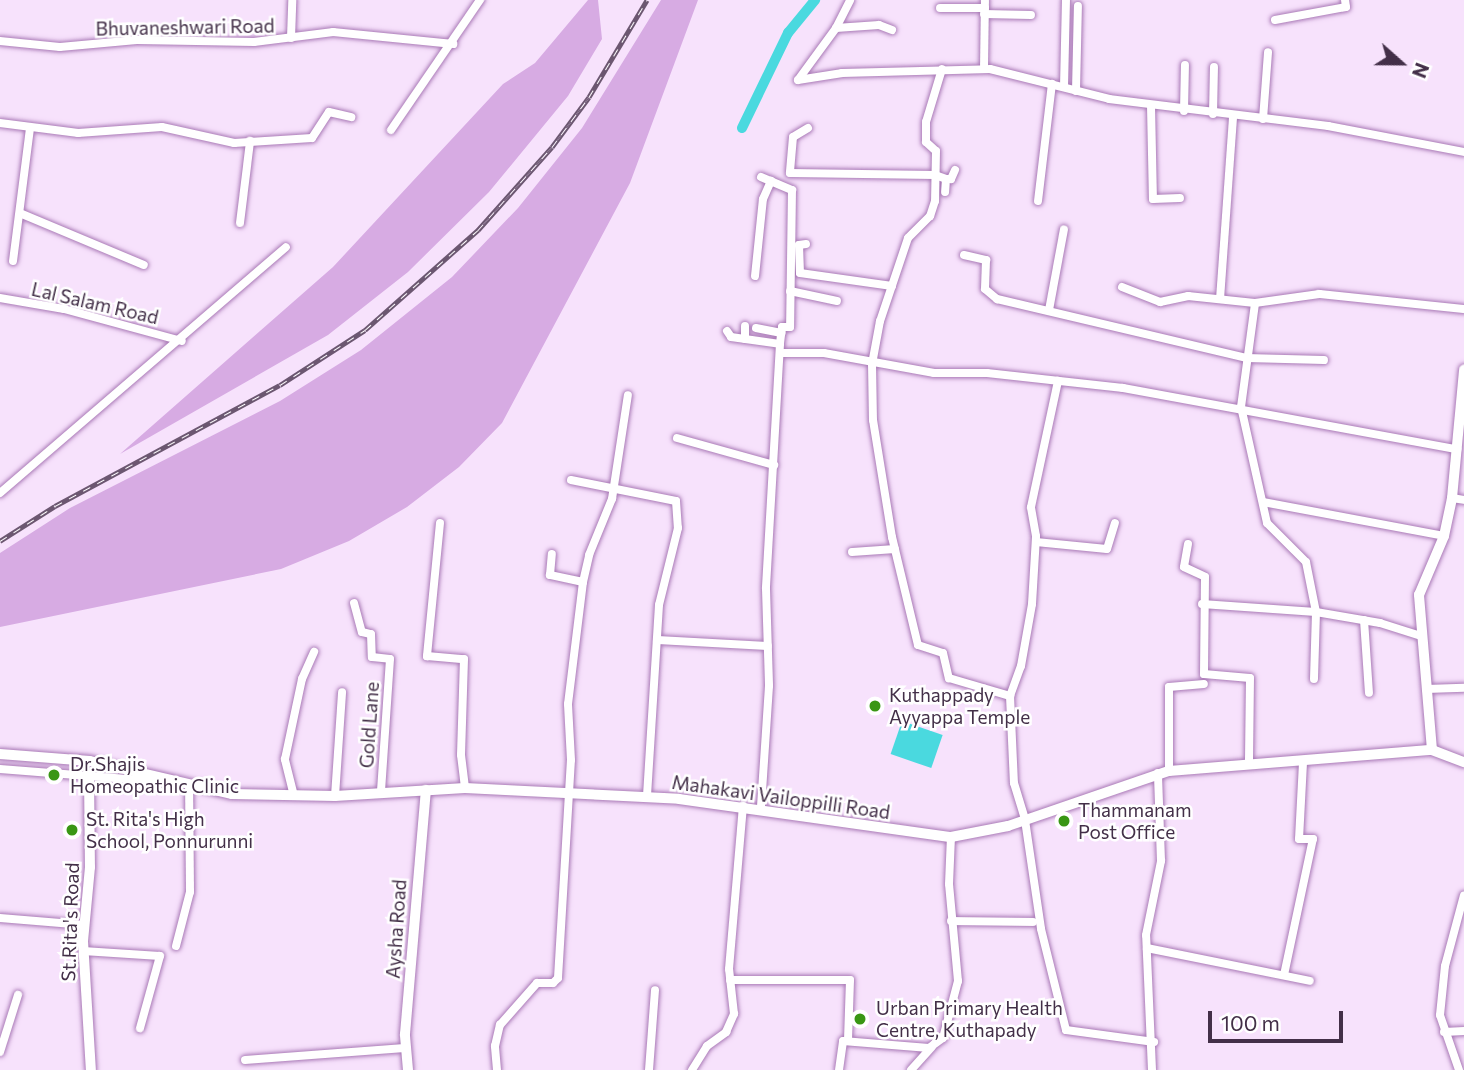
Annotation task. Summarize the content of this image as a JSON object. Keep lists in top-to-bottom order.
{
  "streets": {
    "main road": ["Mahakavi Vailoppilli Road"],
    "street": [
      "Bhuvaneshwari Road",
      "Lal Salam Road",
      "Gold Lane",
      "St.Rita's Road",
      "Aysha Road"
    ]
  },
  "crossings": [
    ["Gold Lane", "Mahakavi Vailoppilli Road"],
    ["Mahakavi Vailoppilli Road", "Aysha Road"]
  ],
  "places": [
    "Kuthappady Ayyappa Temple",
    "Dr.Shajis Homeopathic Clinic",
    "Thammanam Post Office",
    "St. Rita's High School, Ponnurunni",
    "Urban Primary Health Centre, Kuthapady"
  ],
  "scale_bar": "100 m",
  "north": "right"
}
